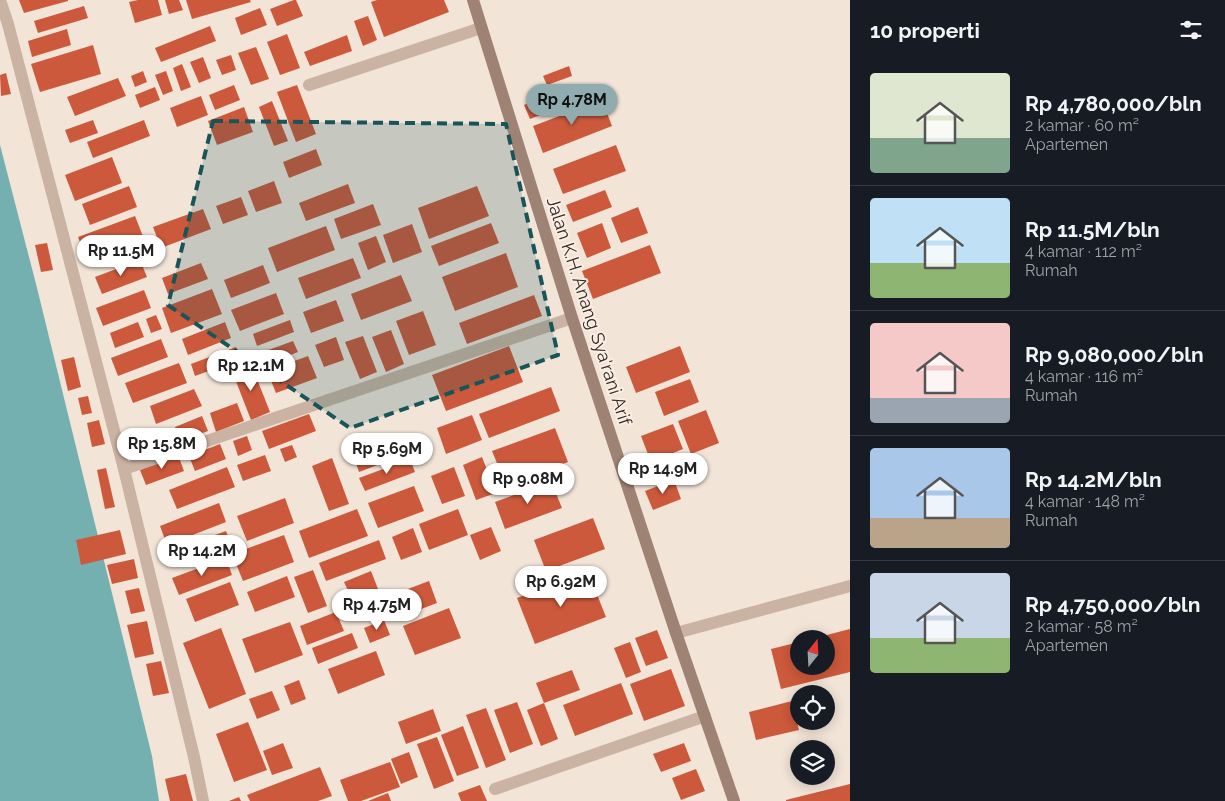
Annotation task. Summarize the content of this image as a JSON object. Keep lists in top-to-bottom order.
{
  "streets": {
    "street": ["Jalan K.H. Anang Sya'rani Arif"]
  },
  "north": "top",
  "page": {
    "heading": "10 properti",
    "list": [
      {
        "name": "Rp 4,780,000/bln",
        "note": "2 kamar · 60 m² · Apartemen"
      },
      {
        "name": "Rp 11.5M/bln",
        "note": "4 kamar · 112 m² · Rumah"
      },
      {
        "name": "Rp 9,080,000/bln",
        "note": "4 kamar · 116 m² · Rumah"
      },
      {
        "name": "Rp 14.2M/bln",
        "note": "4 kamar · 148 m² · Rumah"
      },
      {
        "name": "Rp 4,750,000/bln",
        "note": "2 kamar · 58 m² · Apartemen"
      }
    ],
    "price": [
      "Rp 4.78M",
      "Rp 11.5M",
      "Rp 12.1M",
      "Rp 15.8M",
      "Rp 5.69M",
      "Rp 14.9M",
      "Rp 9.08M",
      "Rp 14.2M",
      "Rp 6.92M",
      "Rp 4.75M"
    ]
  }
}
